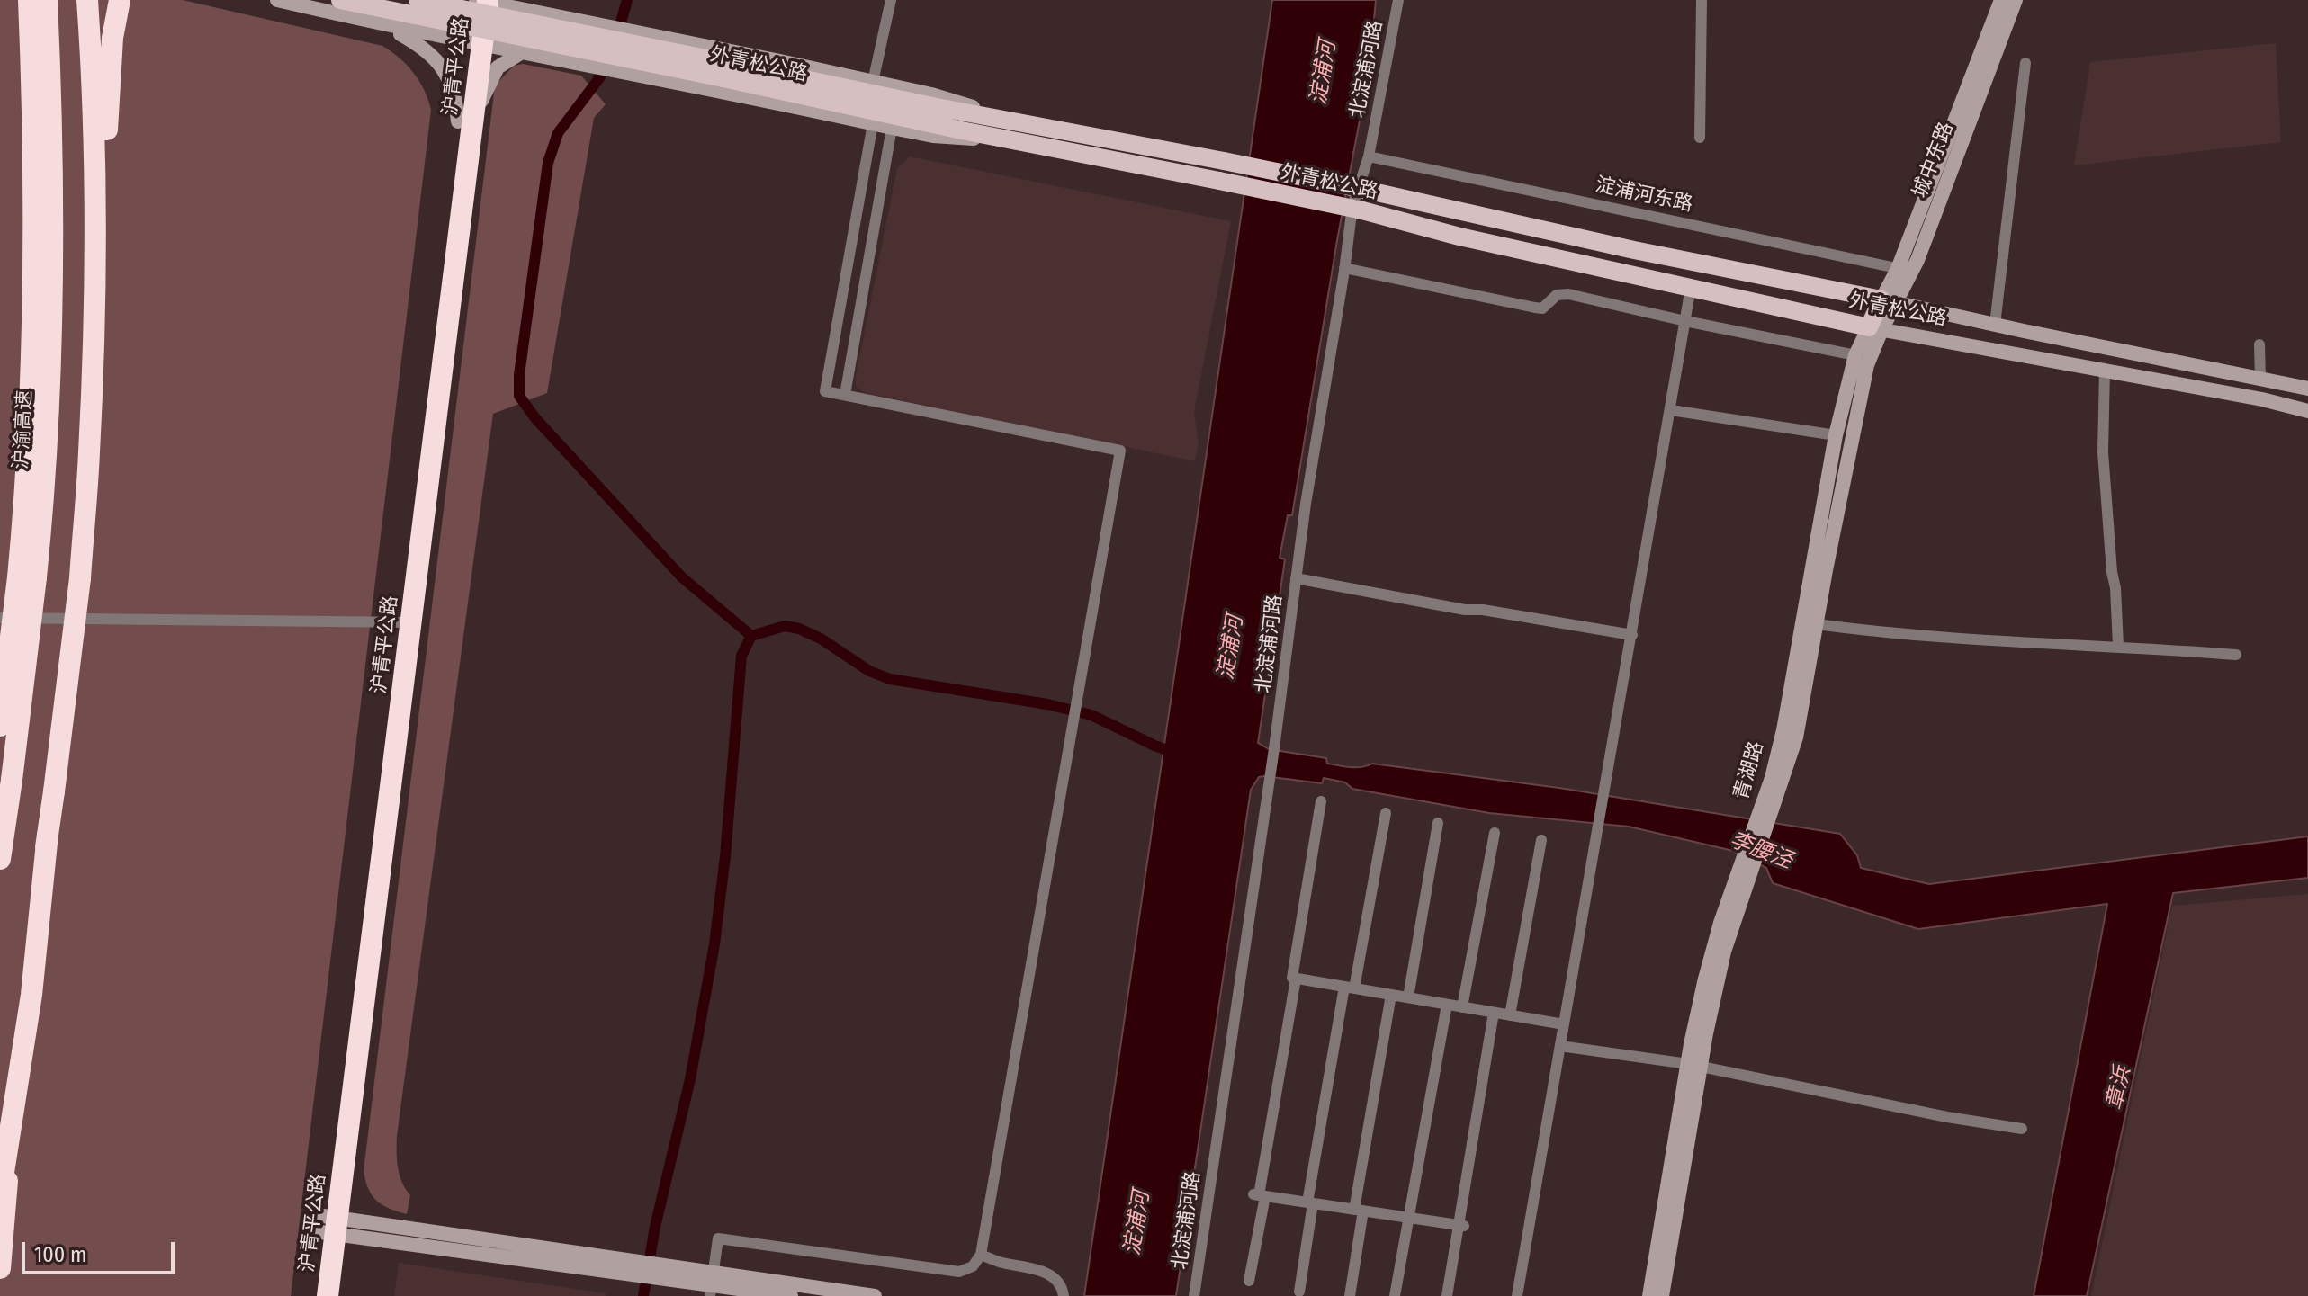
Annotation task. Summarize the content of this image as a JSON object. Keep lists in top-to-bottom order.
{
  "streets": {
    "highway": ["沪青平公路", "沪渝高速"],
    "main road": ["外青松公路", "城中东路", "青湖路"],
    "street": ["北淀浦河路", "淀浦河东路"]
  },
  "crossings": [
    ["外青松公路", "城中东路"],
    ["外青松公路", "青湖路"],
    ["北淀浦河路", "淀浦河东路"],
    ["城中东路", "淀浦河东路"],
    ["城中东路", "青湖路"]
  ],
  "water": ["淀浦河", "李腰泾", "章浜"],
  "scale_bar": "100 m"
}
